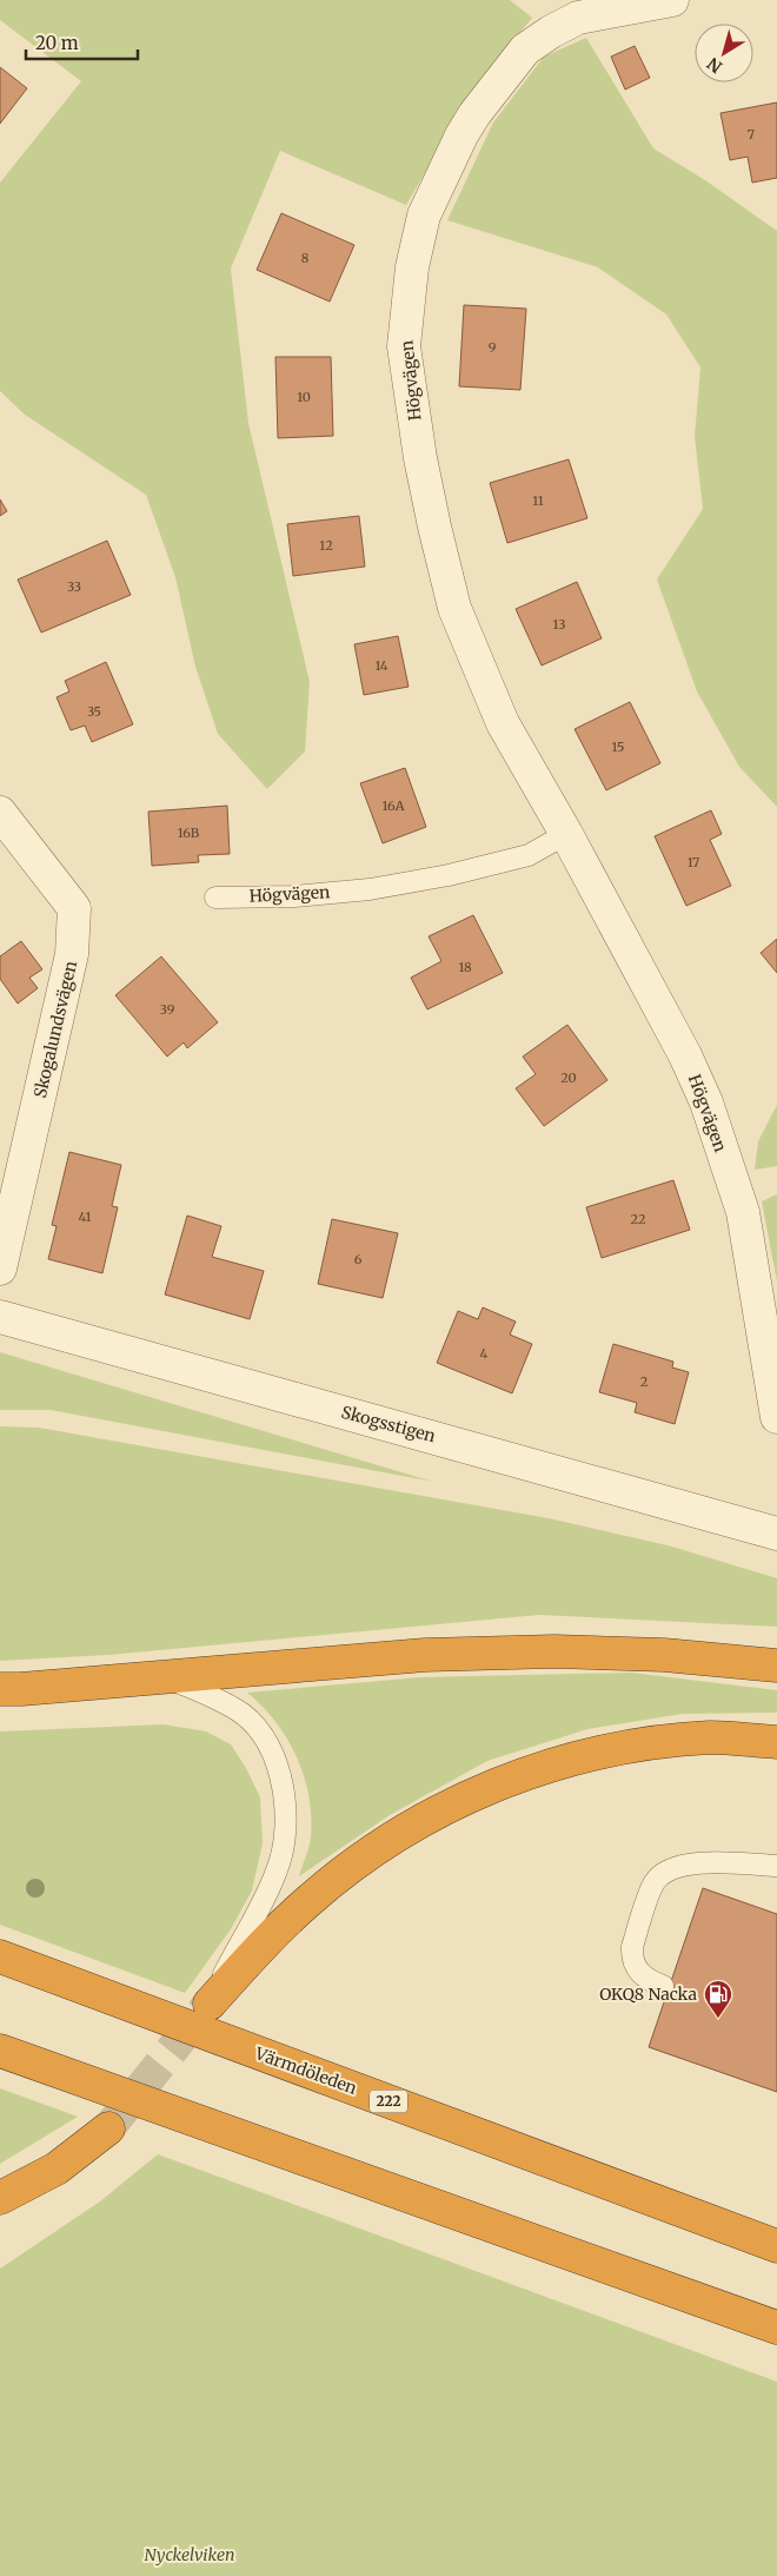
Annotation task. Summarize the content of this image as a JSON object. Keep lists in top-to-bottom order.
{
  "streets": {
    "highway": ["Värmdöleden", "222"],
    "street": ["Högvägen", "Skogalundsvägen", "Skogsstigen"]
  },
  "parks": ["Nyckelviken"],
  "places": {
    "fuel station": ["OKQ8 Nacka"]
  },
  "house_numbers": [
    "7",
    "8",
    "9",
    "10",
    "11",
    "12",
    "33",
    "13",
    "14",
    "35",
    "15",
    "16A",
    "16B",
    "17",
    "18",
    "39",
    "20",
    "41",
    "22",
    "6",
    "4",
    "2"
  ],
  "scale_bar": "20 m",
  "north": "bottom left"
}
